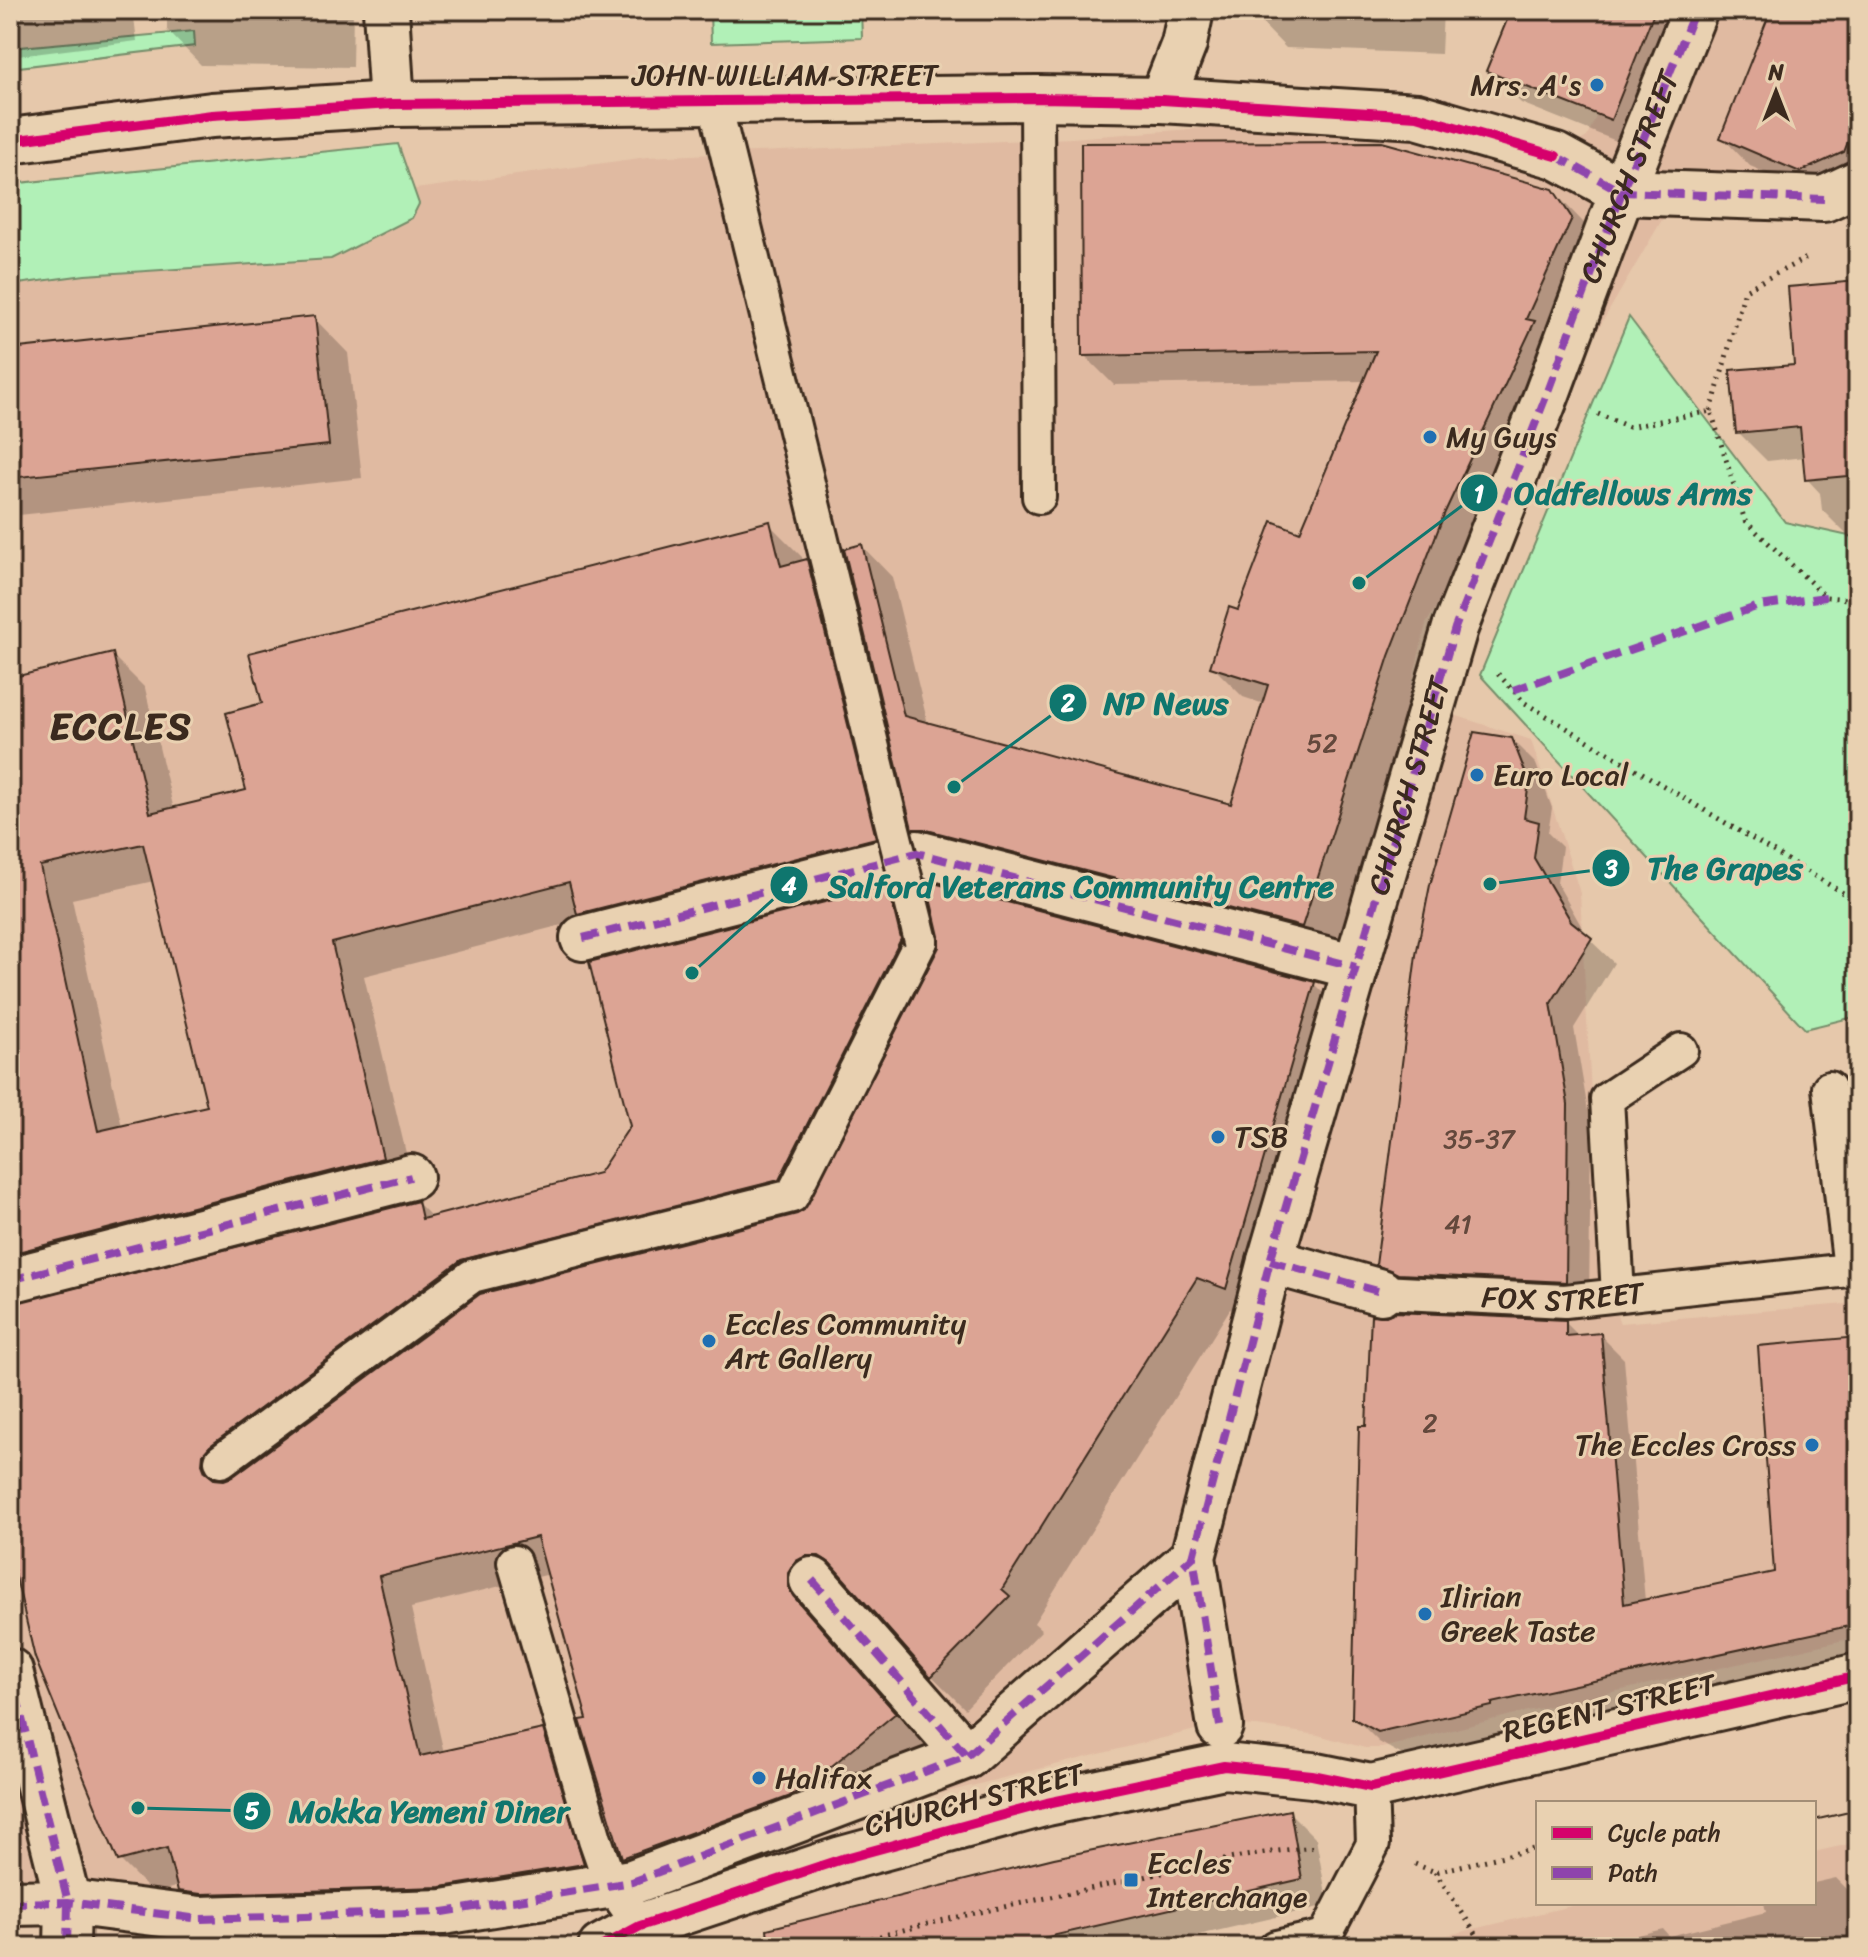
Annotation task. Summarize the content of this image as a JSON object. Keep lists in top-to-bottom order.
{
  "streets": {
    "street": [
      "JOHN WILLIAM STREET",
      "CHURCH STREET",
      "FOX STREET",
      "REGENT STREET"
    ]
  },
  "crossings": [
    ["JOHN WILLIAM STREET", "CHURCH STREET"],
    ["CHURCH STREET", "FOX STREET"],
    ["CHURCH STREET", "REGENT STREET"]
  ],
  "districts": ["ECCLES"],
  "places": {
    "other": [
      "Mrs. A's",
      "My Guys",
      "Oddfellows Arms",
      "Euro Local",
      "NP News",
      "The Grapes",
      "Salford Veterans Community Centre",
      "TSB",
      "Eccles Community Art Gallery",
      "The Eccles Cross",
      "Ilirian Greek Taste",
      "Halifax",
      "Mokka Yemeni Diner"
    ],
    "transit": ["Eccles Interchange"]
  },
  "house_numbers": [
    "52",
    "35-37",
    "41",
    "2"
  ],
  "legend": ["Cycle path", "Path"],
  "north": "top"
}
